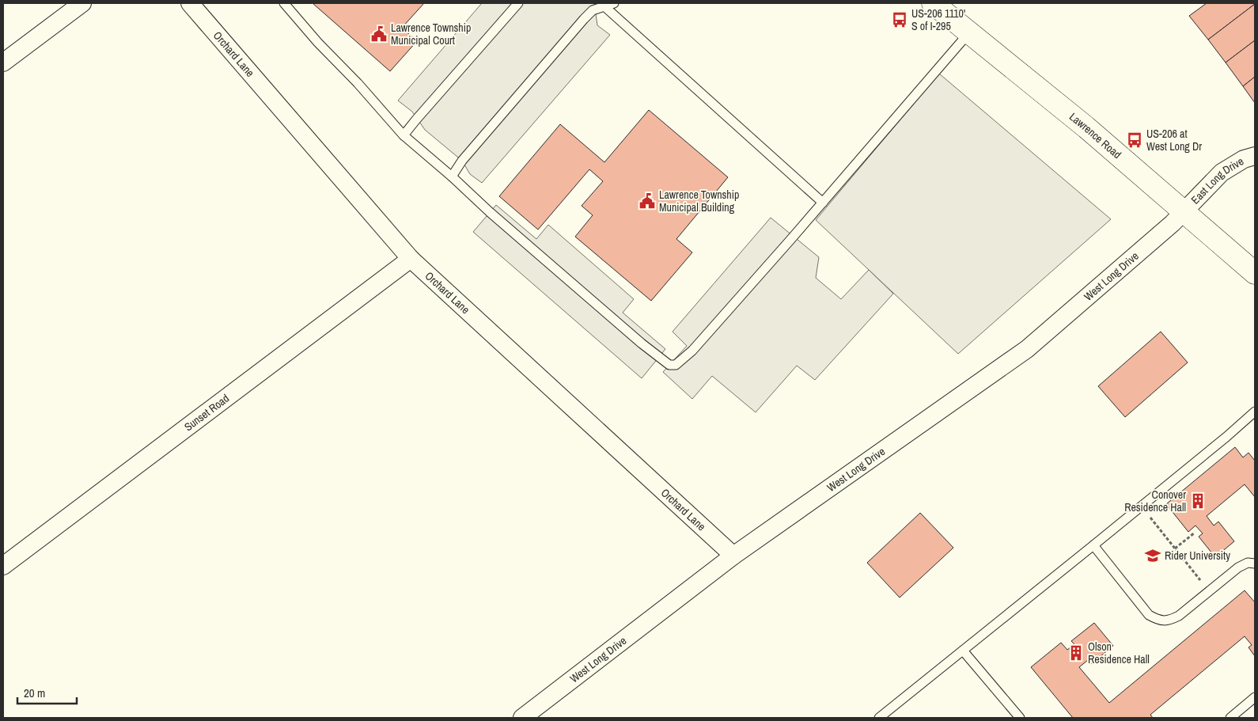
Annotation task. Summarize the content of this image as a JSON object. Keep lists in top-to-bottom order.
{
  "streets": {
    "main road": ["Lawrence Road"],
    "street": [
      "Orchard Lane",
      "East Long Drive",
      "West Long Drive",
      "Sunset Road"
    ]
  },
  "crossings": [
    ["Orchard Lane", "West Long Drive"],
    ["Orchard Lane", "Sunset Road"],
    ["Lawrence Road", "East Long Drive"],
    ["Lawrence Road", "West Long Drive"],
    ["East Long Drive", "West Long Drive"]
  ],
  "places": {
    "bus stop": ["US-206 1110' S of I-295", "US-206 at West Long Dr"],
    "public building": ["Lawrence Township Municipal Court", "Lawrence Township Municipal Building"],
    "building": ["Conover Residence Hall", "Olson Residence Hall"],
    "school or university": ["Rider University"]
  },
  "scale_bar": "20 m"
}
